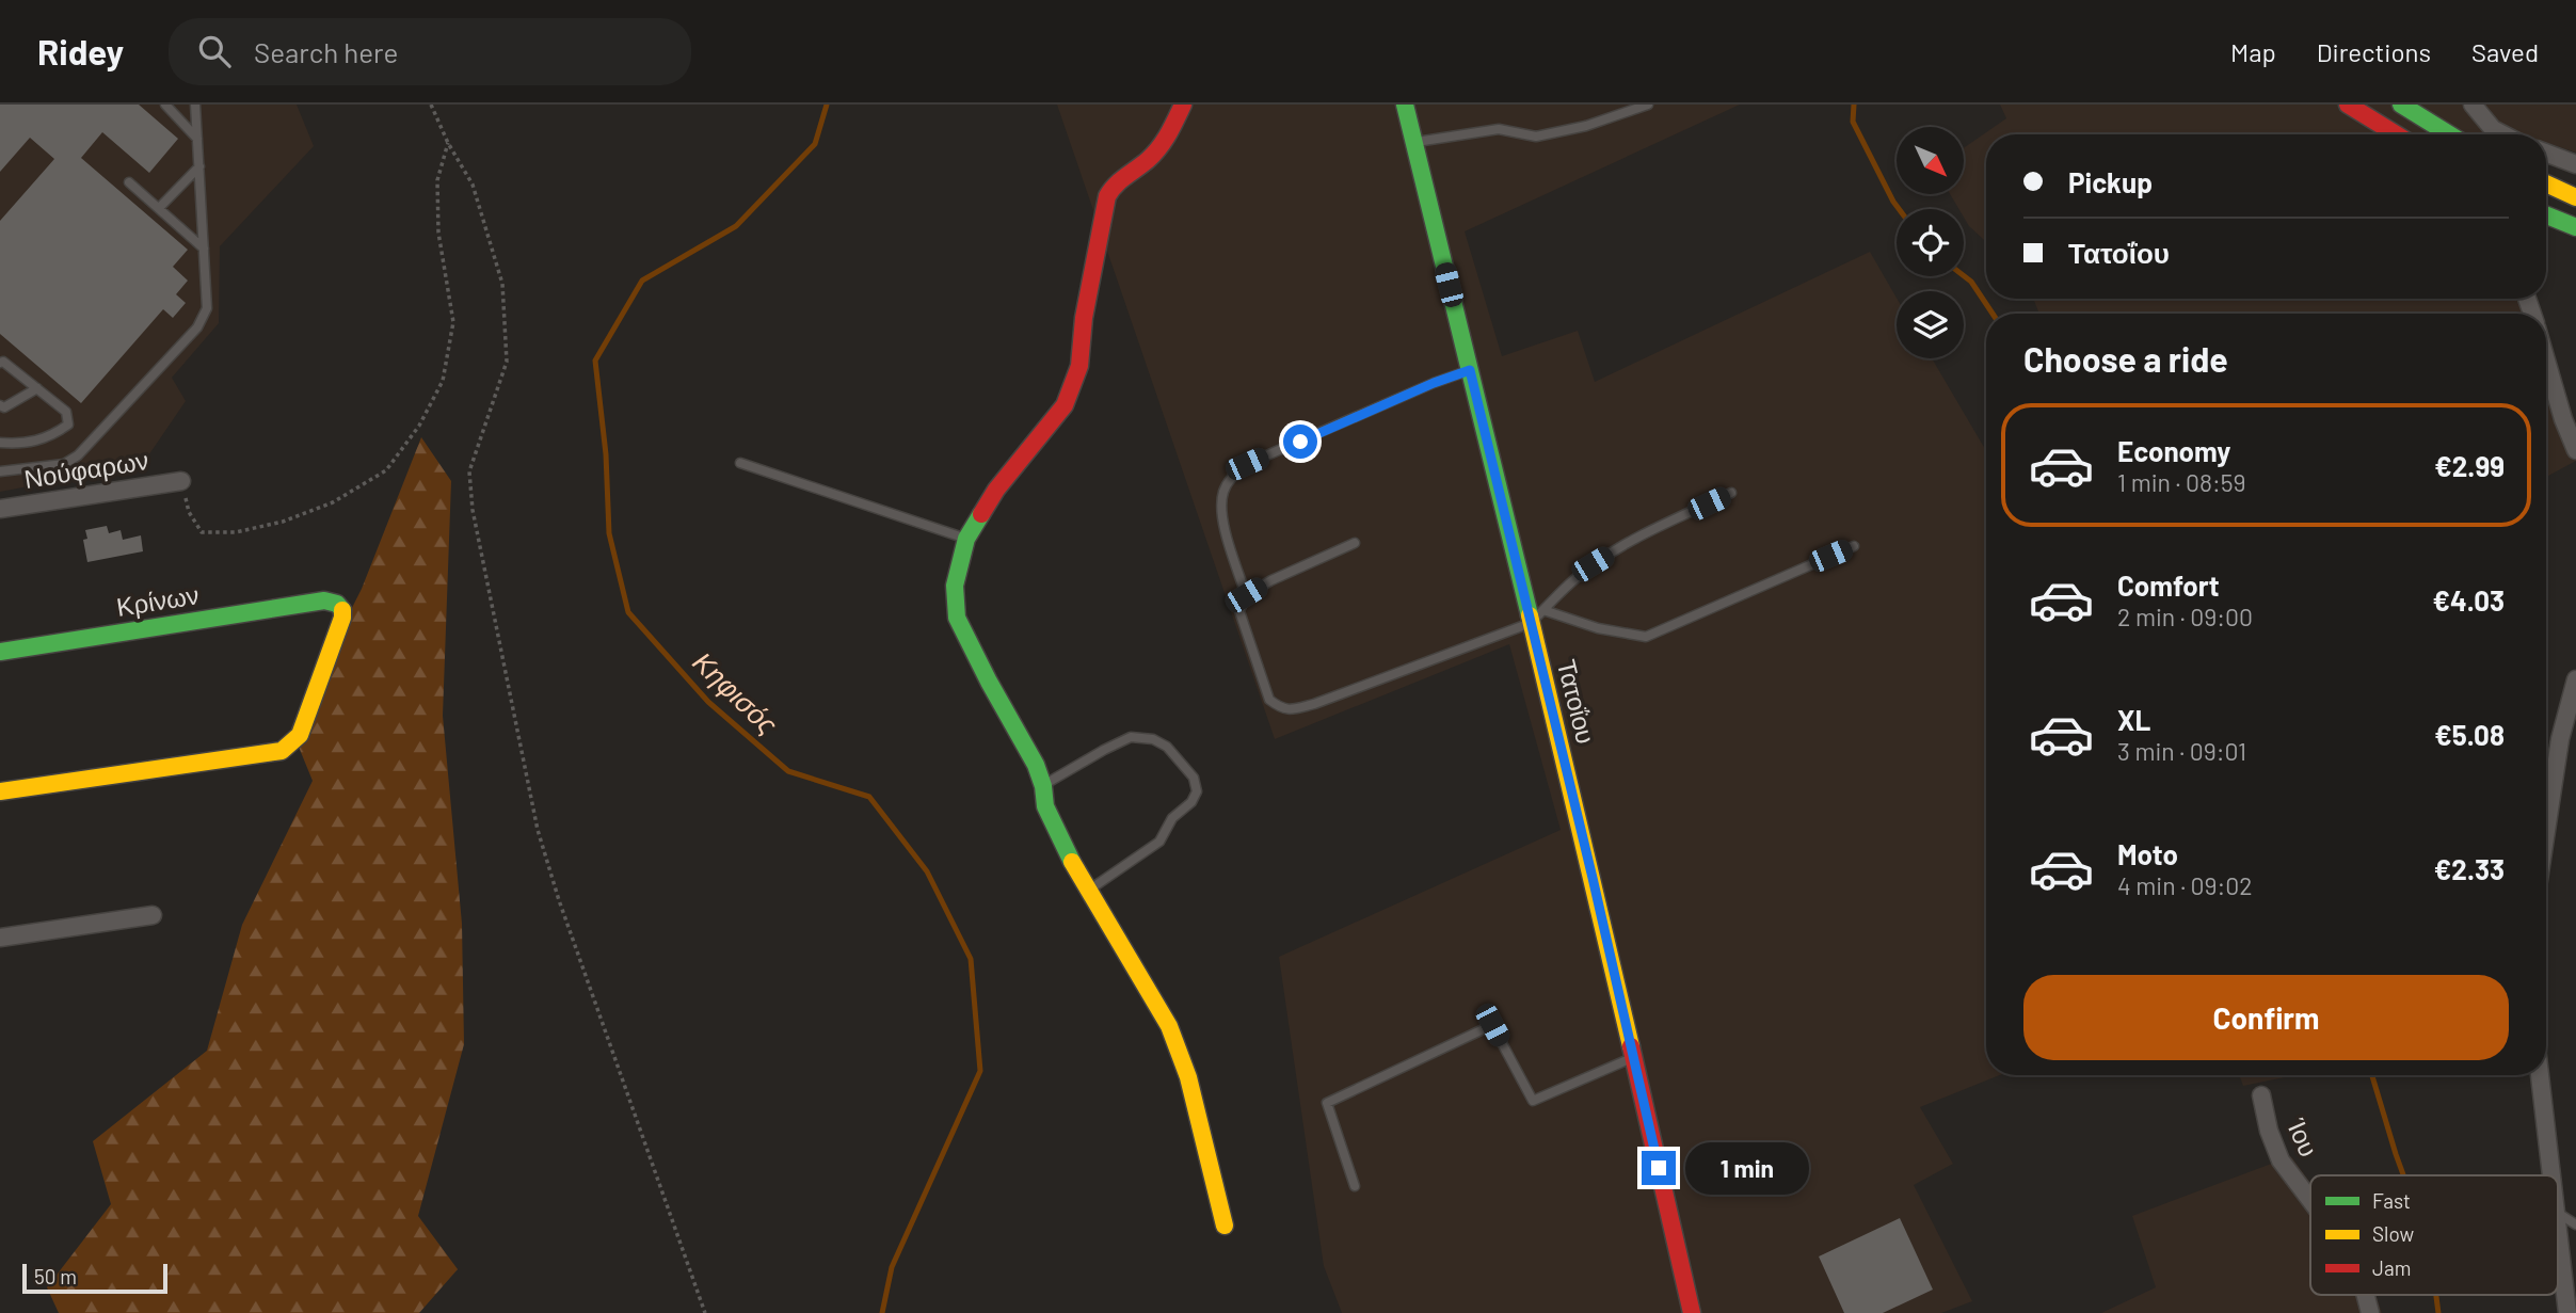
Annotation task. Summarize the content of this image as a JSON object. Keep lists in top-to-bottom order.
{
  "streets": {
    "street": [
      "Νούφαρων",
      "Κρίνων",
      "Τατοΐου",
      "Ίου"
    ]
  },
  "water": ["Κηφισός"],
  "legend": ["Fast", "Slow", "Jam"],
  "scale_bar": "50 m",
  "north": "bottom right",
  "page": {
    "header": "Ridey",
    "search": "Search here",
    "nav": ["Map", "Directions", "Saved"],
    "banner": ["Pickup", "Τατοΐου"],
    "heading": "Choose a ride",
    "list": [
      {
        "name": "Economy",
        "note": "1 min · 08:59",
        "value": "€2.99"
      },
      {
        "name": "Comfort",
        "note": "2 min · 09:00",
        "value": "€4.03"
      },
      {
        "name": "XL",
        "note": "3 min · 09:01",
        "value": "€5.08"
      },
      {
        "name": "Moto",
        "note": "4 min · 09:02",
        "value": "€2.33"
      }
    ],
    "buttons": "Confirm",
    "bubble": "1 min",
    "scale": "50 m"
  }
}
